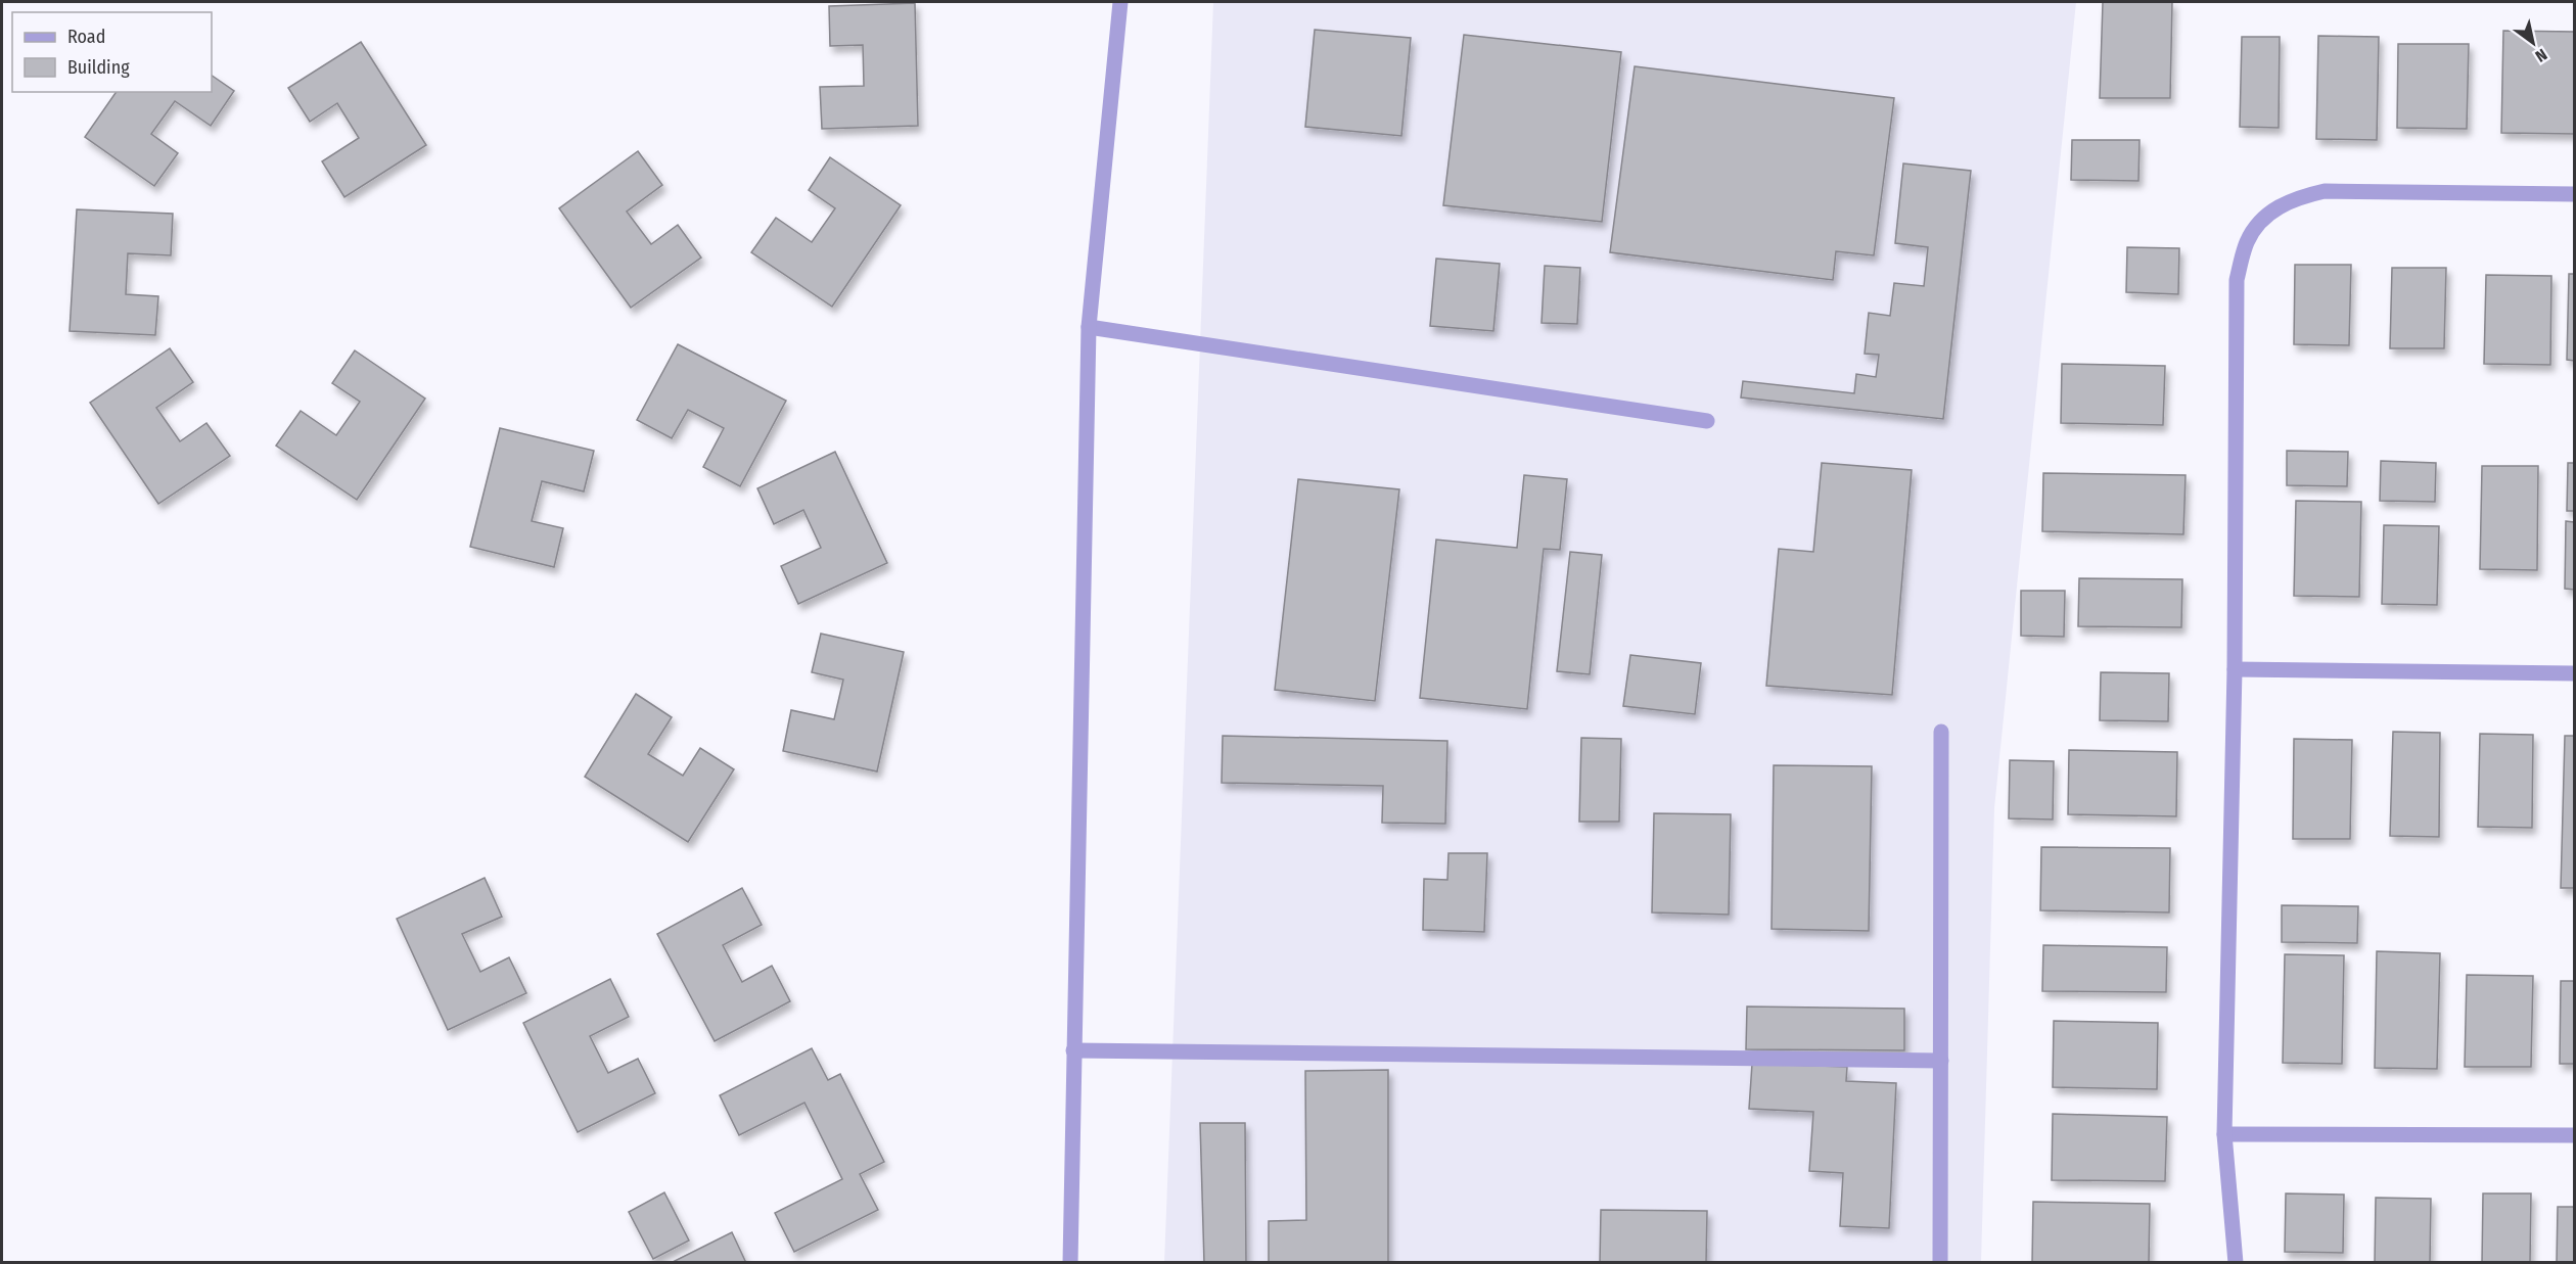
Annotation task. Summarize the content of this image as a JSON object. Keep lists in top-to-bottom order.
{
  "legend": ["Road", "Building"],
  "north": "bottom right"
}
